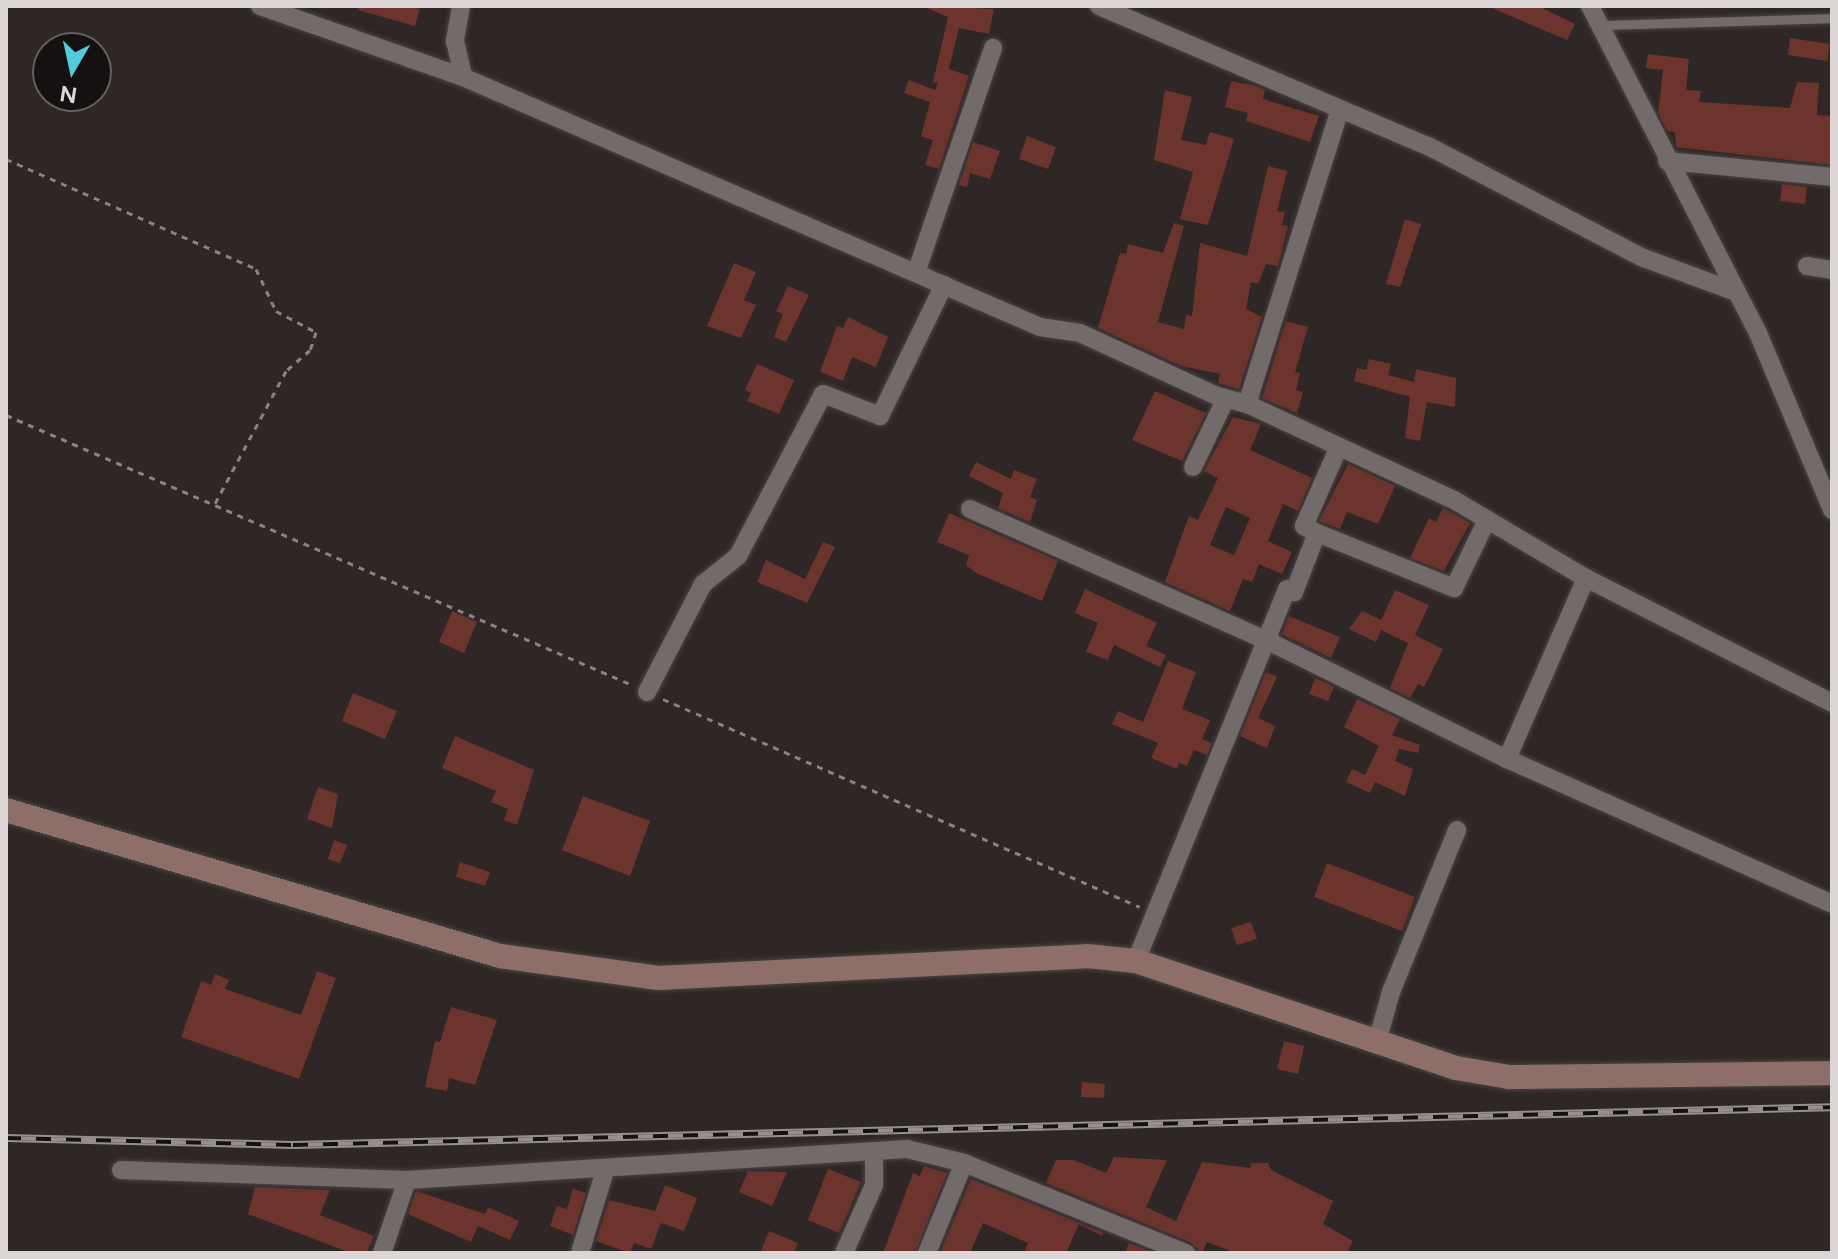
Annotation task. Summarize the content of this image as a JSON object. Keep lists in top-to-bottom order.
{
  "north": "bottom"
}
